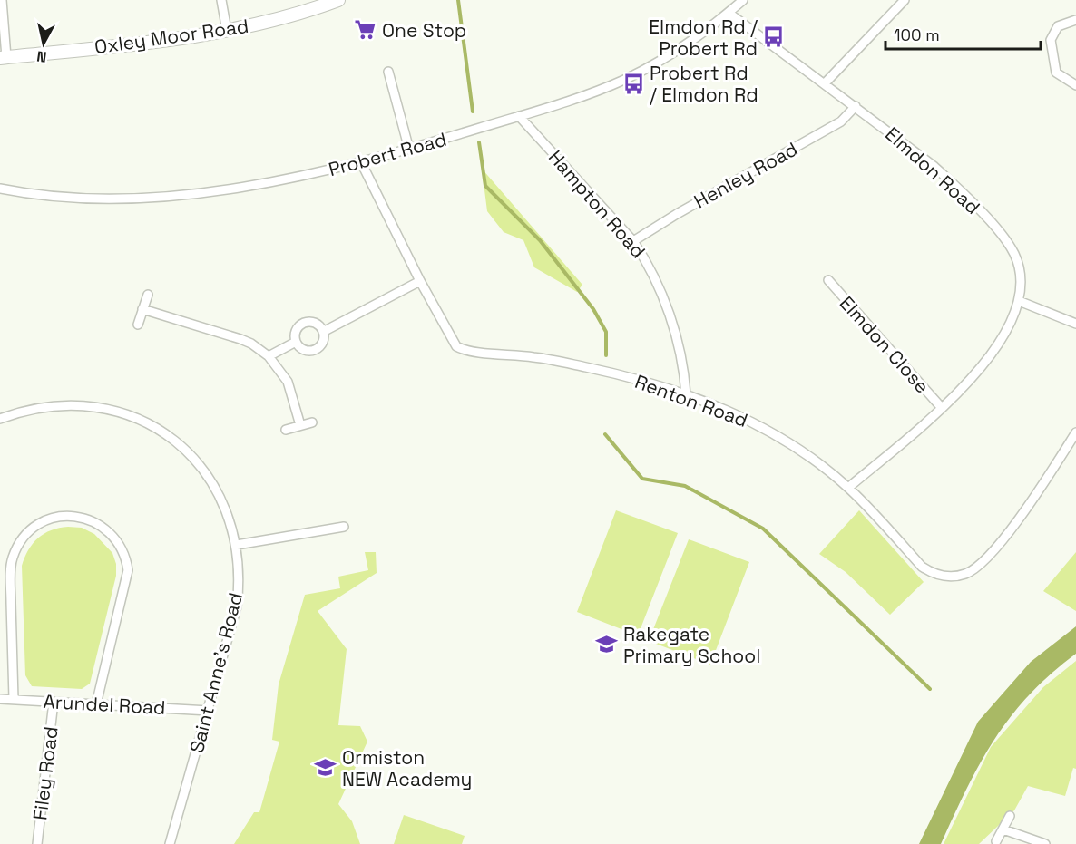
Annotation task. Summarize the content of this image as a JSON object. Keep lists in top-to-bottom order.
{
  "streets": {
    "street": [
      "Oxley Moor Road",
      "Probert Road",
      "Elmdon Road",
      "Henley Road",
      "Hampton Road",
      "Elmdon Close",
      "Renton Road",
      "Saint Anne's Road",
      "Arundel Road",
      "Filey Road"
    ]
  },
  "crossings": [
    ["Probert Road", "Elmdon Road"],
    ["Probert Road", "Hampton Road"],
    ["Probert Road", "Renton Road"],
    ["Elmdon Road", "Henley Road"],
    ["Elmdon Road", "Elmdon Close"],
    ["Elmdon Road", "Renton Road"],
    ["Henley Road", "Hampton Road"],
    ["Hampton Road", "Renton Road"],
    ["Saint Anne's Road", "Arundel Road"],
    ["Arundel Road", "Filey Road"]
  ],
  "places": {
    "supermarket": ["One Stop"],
    "bus stop": ["Elmdon Rd / Probert Rd", "Probert Rd / Elmdon Rd"],
    "school or university": ["Rakegate Primary School", "Ormiston NEW Academy"]
  },
  "scale_bar": "100 m",
  "north": "bottom"
}
